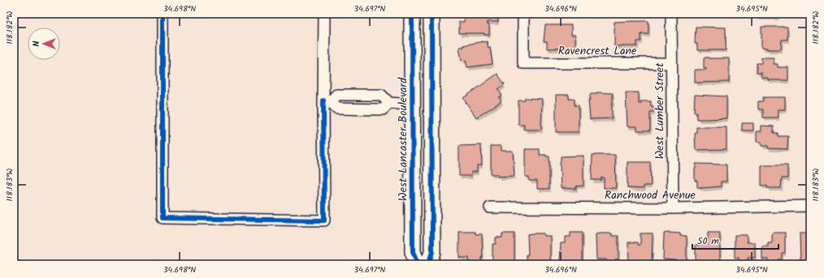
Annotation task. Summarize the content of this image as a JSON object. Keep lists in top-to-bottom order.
{
  "streets": {
    "street": [
      "Ravencrest Lane",
      "West Lumber Street",
      "West Lancaster Boulevard",
      "Ranchwood Avenue"
    ]
  },
  "crossings": [
    ["Ravencrest Lane", "West Lumber Street"],
    ["West Lumber Street", "Ranchwood Avenue"]
  ],
  "scale_bar": "50 m",
  "north": "left",
  "coordinates": [
    "34.698°N",
    "34.697°N",
    "34.696°N",
    "34.695°N",
    "118.182°W",
    "118.183°W"
  ]
}
